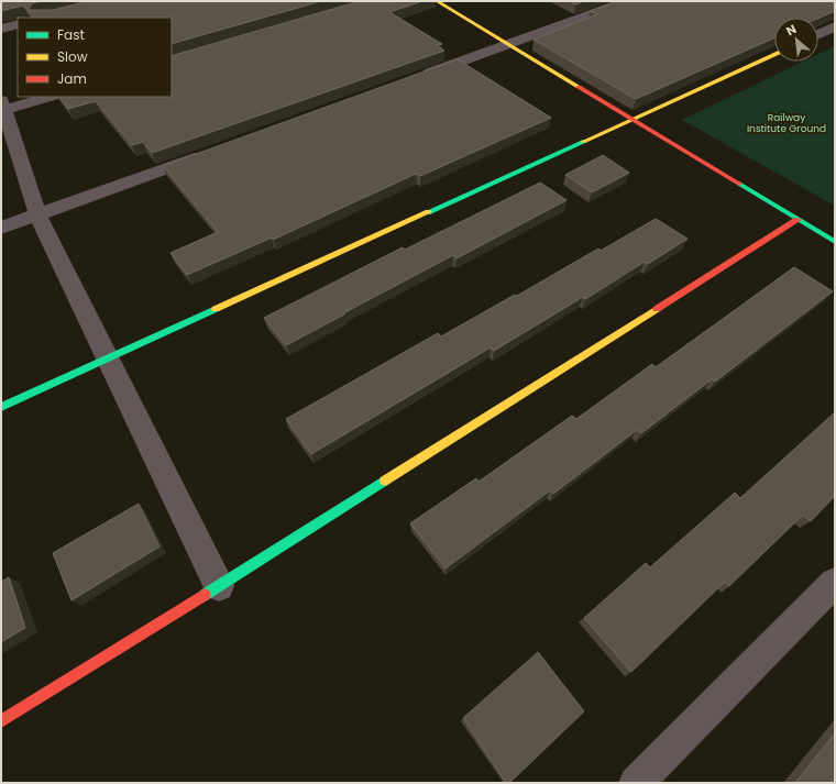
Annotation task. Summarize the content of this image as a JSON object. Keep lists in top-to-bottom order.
{
  "parks": ["Railway Institute Ground"],
  "legend": ["Fast", "Slow", "Jam"],
  "north": "top left"
}
